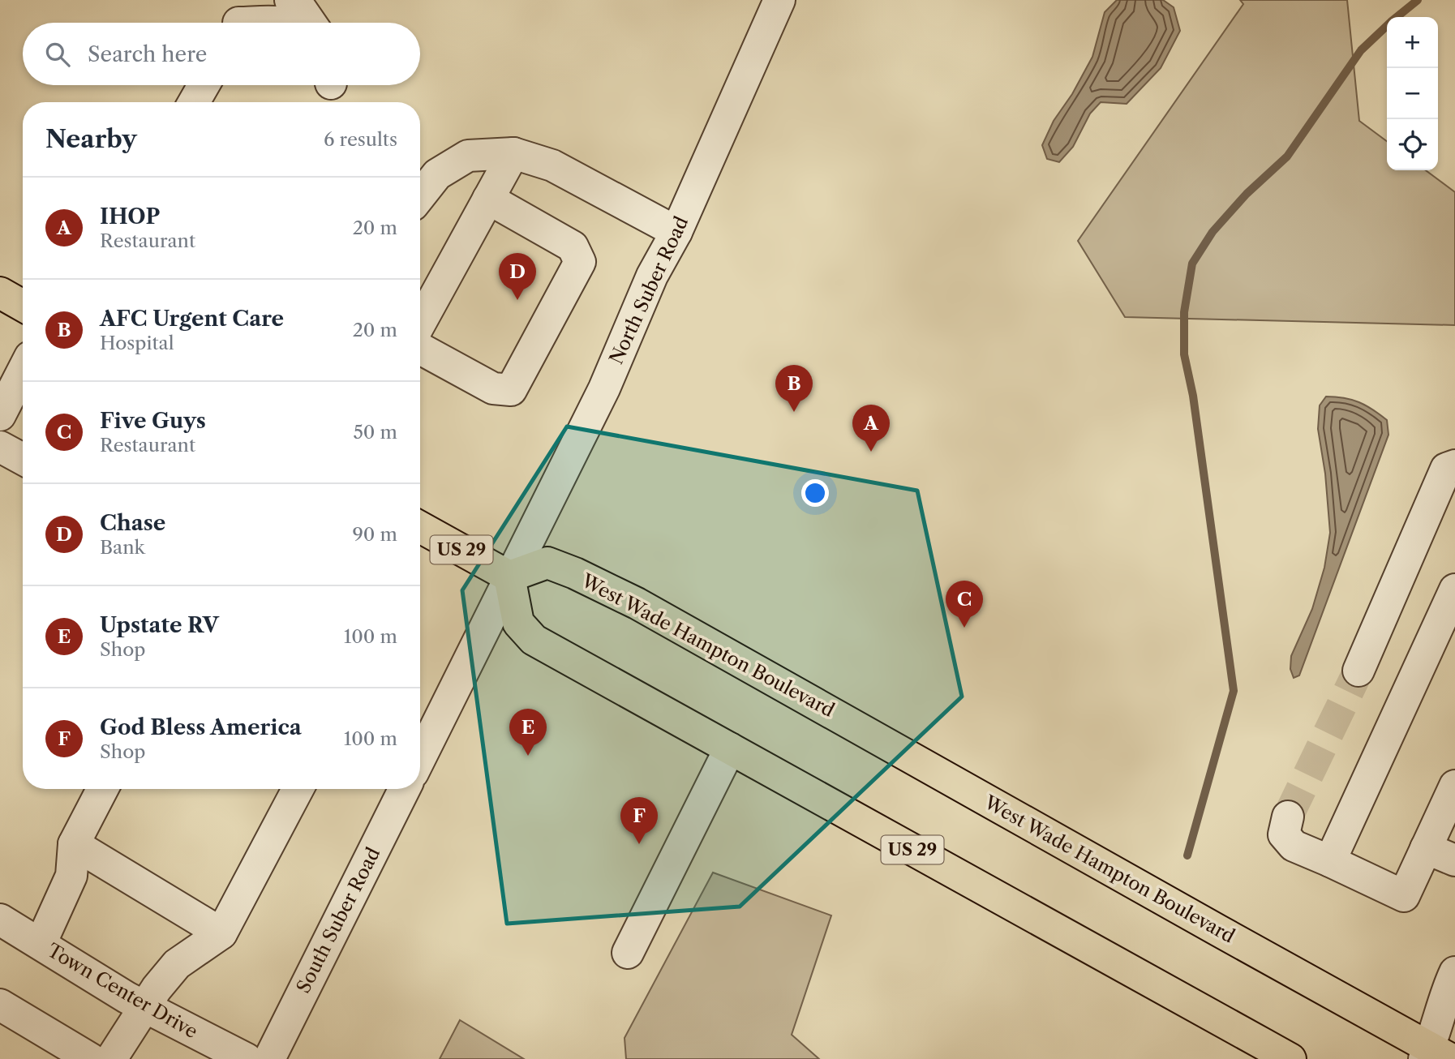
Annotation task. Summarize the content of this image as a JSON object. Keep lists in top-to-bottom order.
{
  "streets": {
    "main road": ["US 29", "West Wade Hampton Boulevard"],
    "street": ["North Suber Road", "South Suber Road", "Town Center Drive"]
  },
  "crossings": [
    ["North Suber Road", "US 29"],
    ["North Suber Road", "West Wade Hampton Boulevard"],
    ["US 29", "West Wade Hampton Boulevard"]
  ],
  "page": {
    "map_buttons": ["+", "−"],
    "search": "Search here",
    "heading": ["Nearby", "6 results"],
    "list": [
      {
        "mark": "A",
        "name": "IHOP",
        "note": "Restaurant",
        "value": "20 m"
      },
      {
        "mark": "B",
        "name": "AFC Urgent Care",
        "note": "Hospital",
        "value": "20 m"
      },
      {
        "mark": "C",
        "name": "Five Guys",
        "note": "Restaurant",
        "value": "50 m"
      },
      {
        "mark": "D",
        "name": "Chase",
        "note": "Bank",
        "value": "90 m"
      },
      {
        "mark": "E",
        "name": "Upstate RV",
        "note": "Shop",
        "value": "100 m"
      },
      {
        "mark": "F",
        "name": "God Bless America",
        "note": "Shop",
        "value": "100 m"
      }
    ],
    "pins": [
      "D",
      "B",
      "A",
      "C",
      "E",
      "F"
    ]
  }
}
